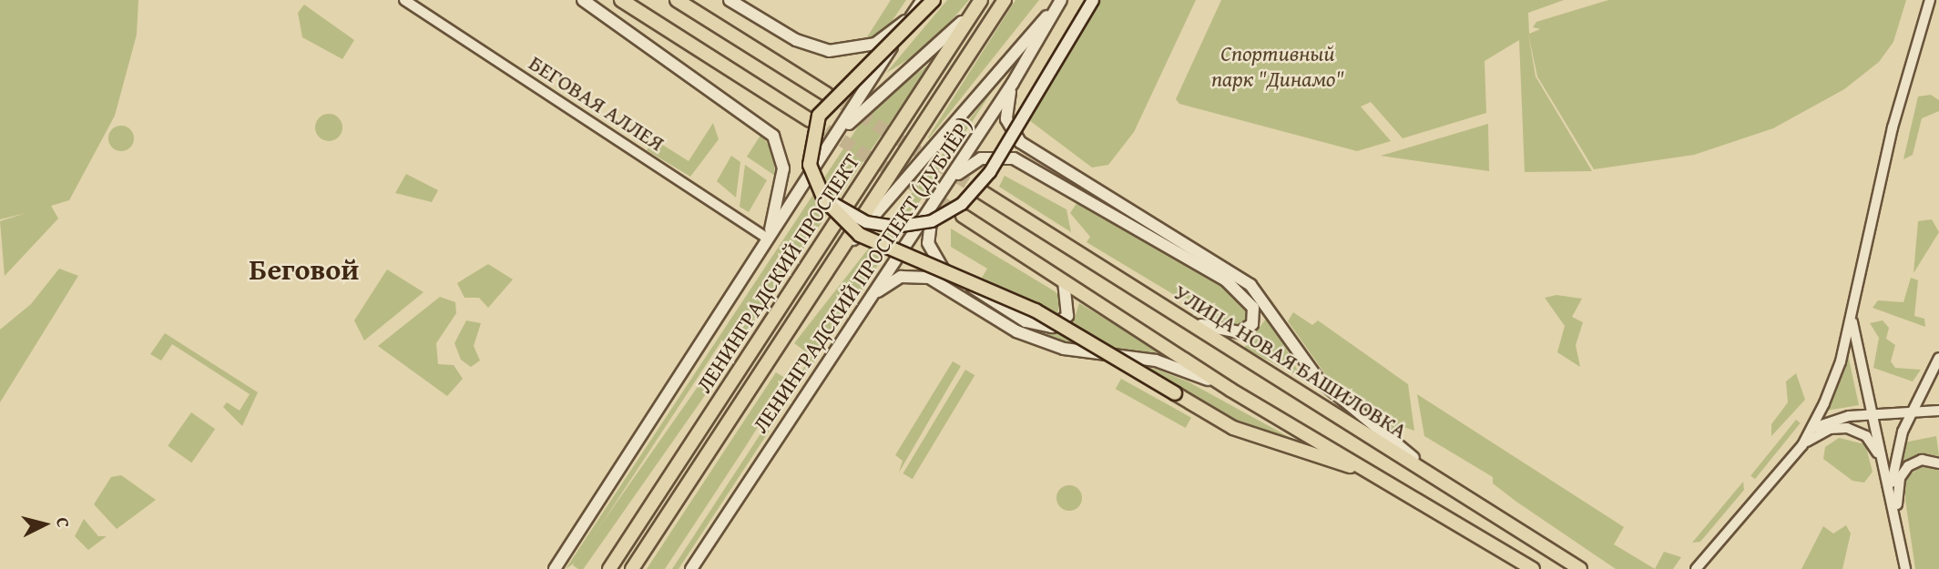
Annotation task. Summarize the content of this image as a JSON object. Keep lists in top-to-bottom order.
{
  "streets": {
    "main road": ["ЛЕНИНГРАДСКИЙ ПРОСПЕКТ", "ЛЕНИНГРАДСКИЙ ПРОСПЕКТ (ДУБЛЁР)", "УЛИЦА НОВАЯ БАШИЛОВКА"],
    "street": ["БЕГОВАЯ АЛЛЕЯ"]
  },
  "districts": ["Беговой"],
  "parks": ["Спортивный парк \"Динамо\""],
  "north": "right"
}
